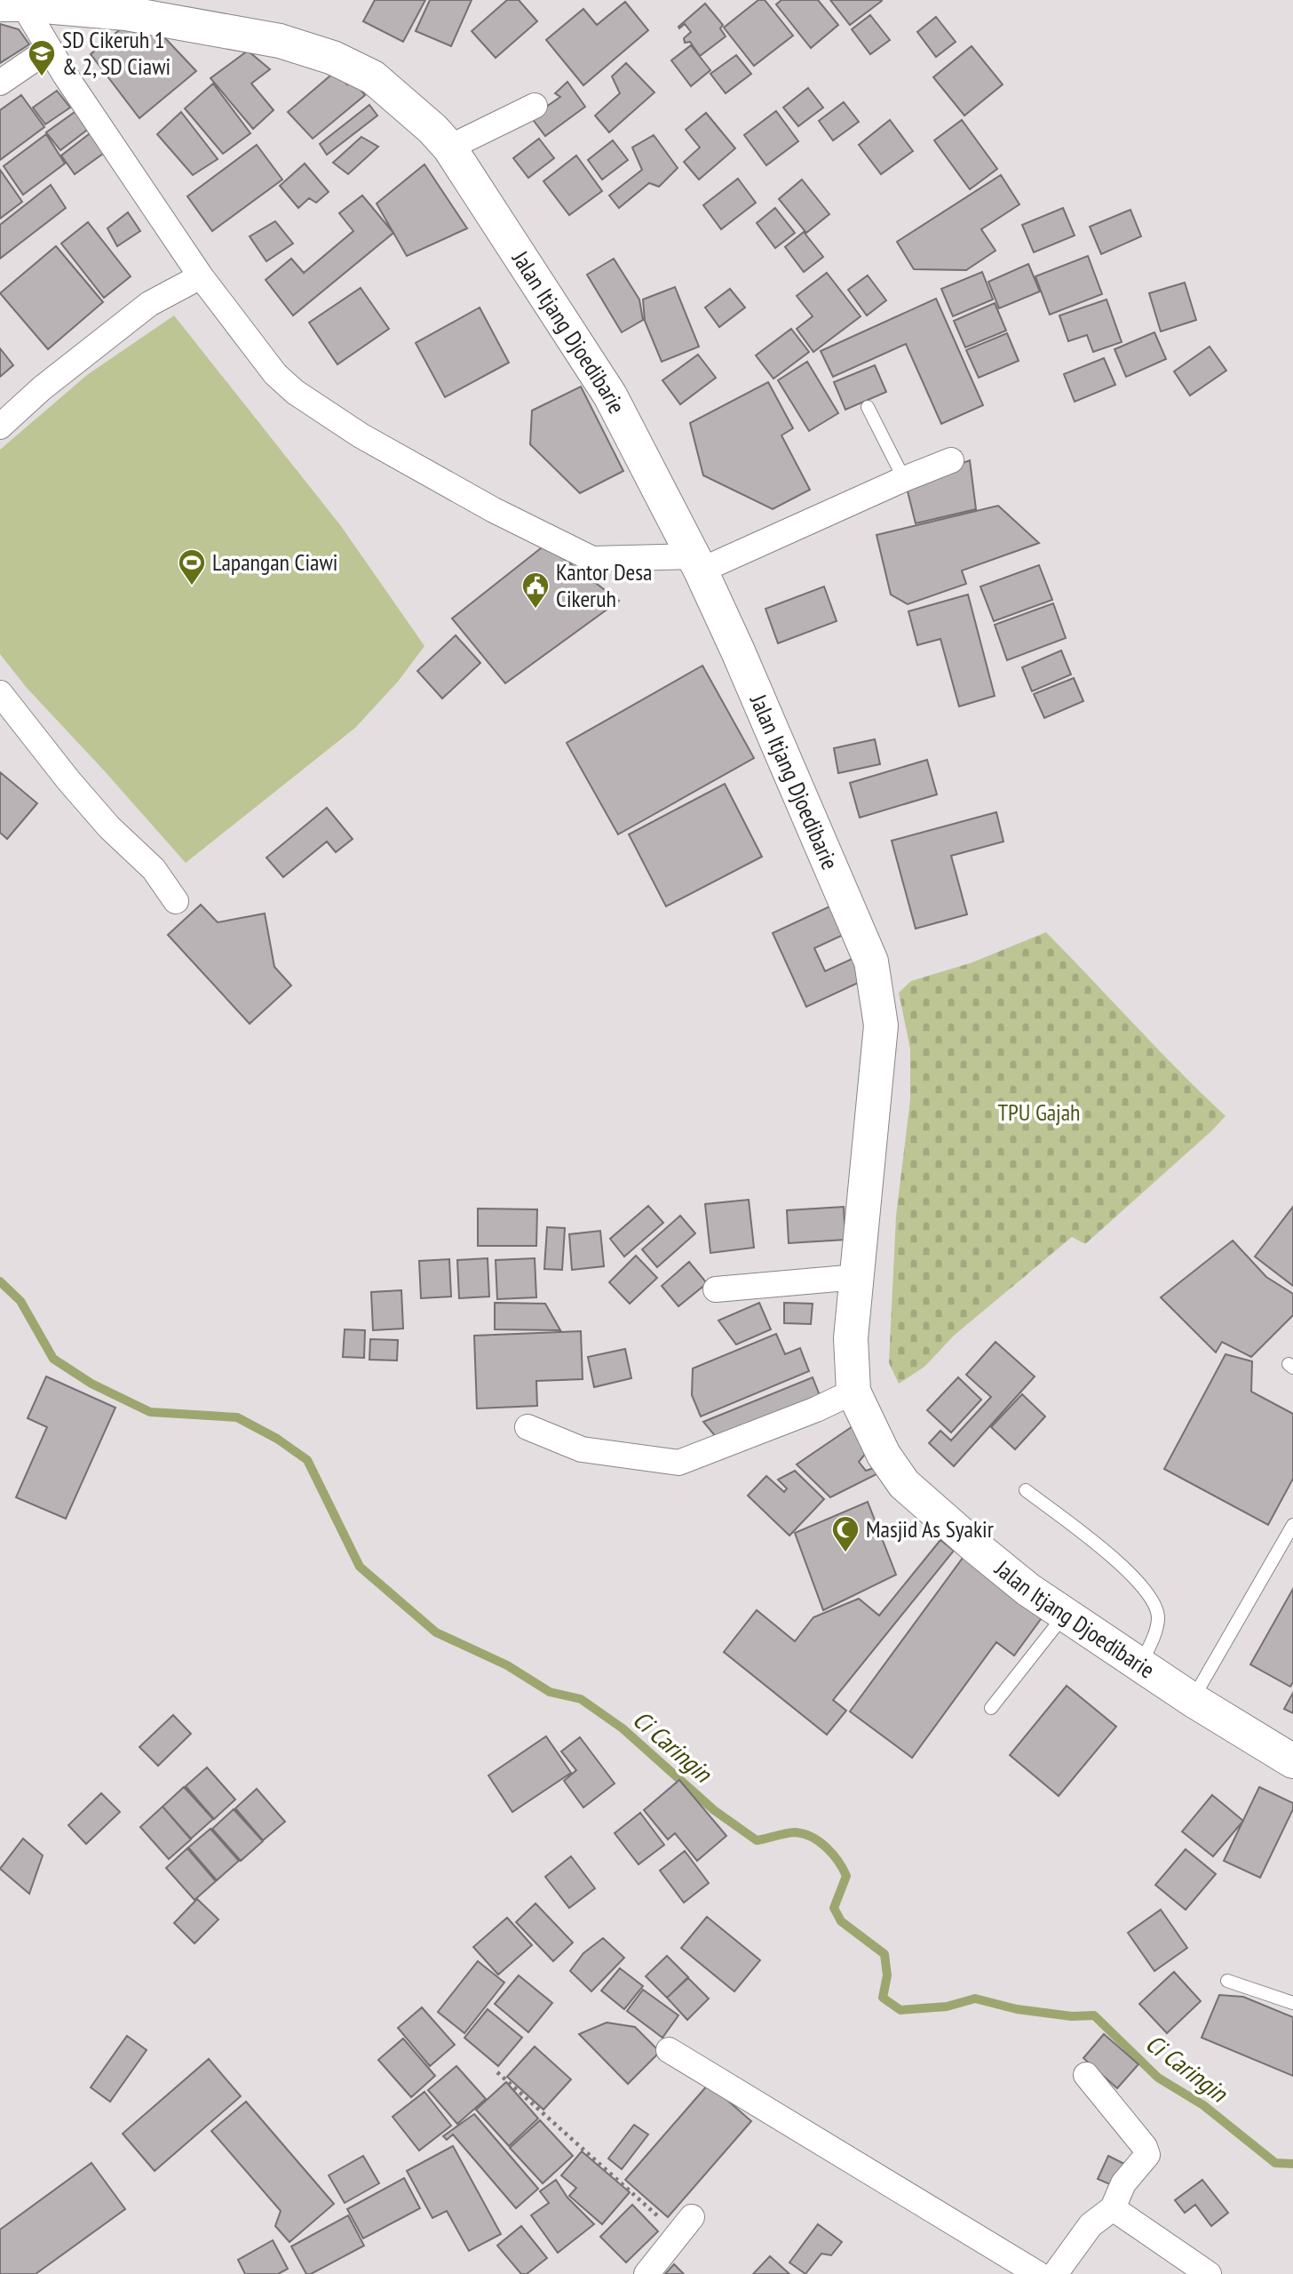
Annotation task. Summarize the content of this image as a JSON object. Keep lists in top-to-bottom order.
{
  "streets": {
    "main road": ["Jalan Itjang Djoedibarie"]
  },
  "water": ["Ci Caringin"],
  "parks": ["TPU Gajah"],
  "places": {
    "school or university": ["SD Cikeruh 1 & 2, SD Ciawi"],
    "sports": ["Lapangan Ciawi"],
    "public building": ["Kantor Desa Cikeruh"],
    "mosque": ["Masjid As Syakir"]
  }
}
